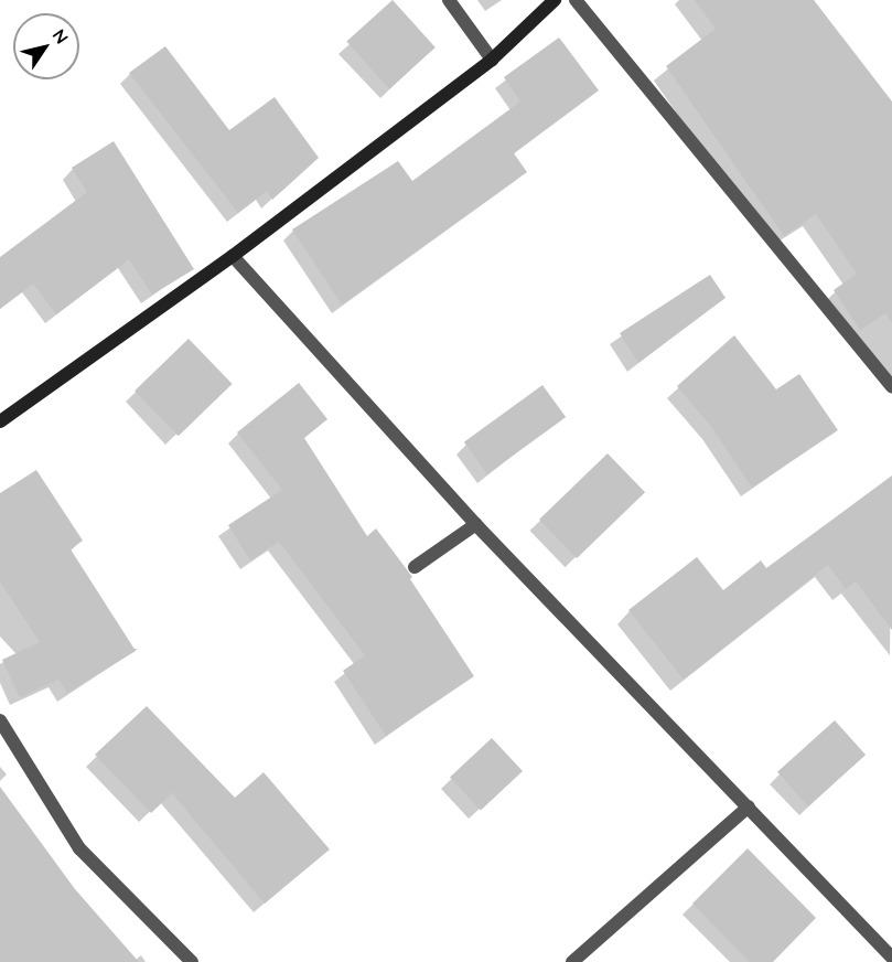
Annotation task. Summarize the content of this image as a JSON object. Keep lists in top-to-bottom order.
{
  "north": "top right"
}
